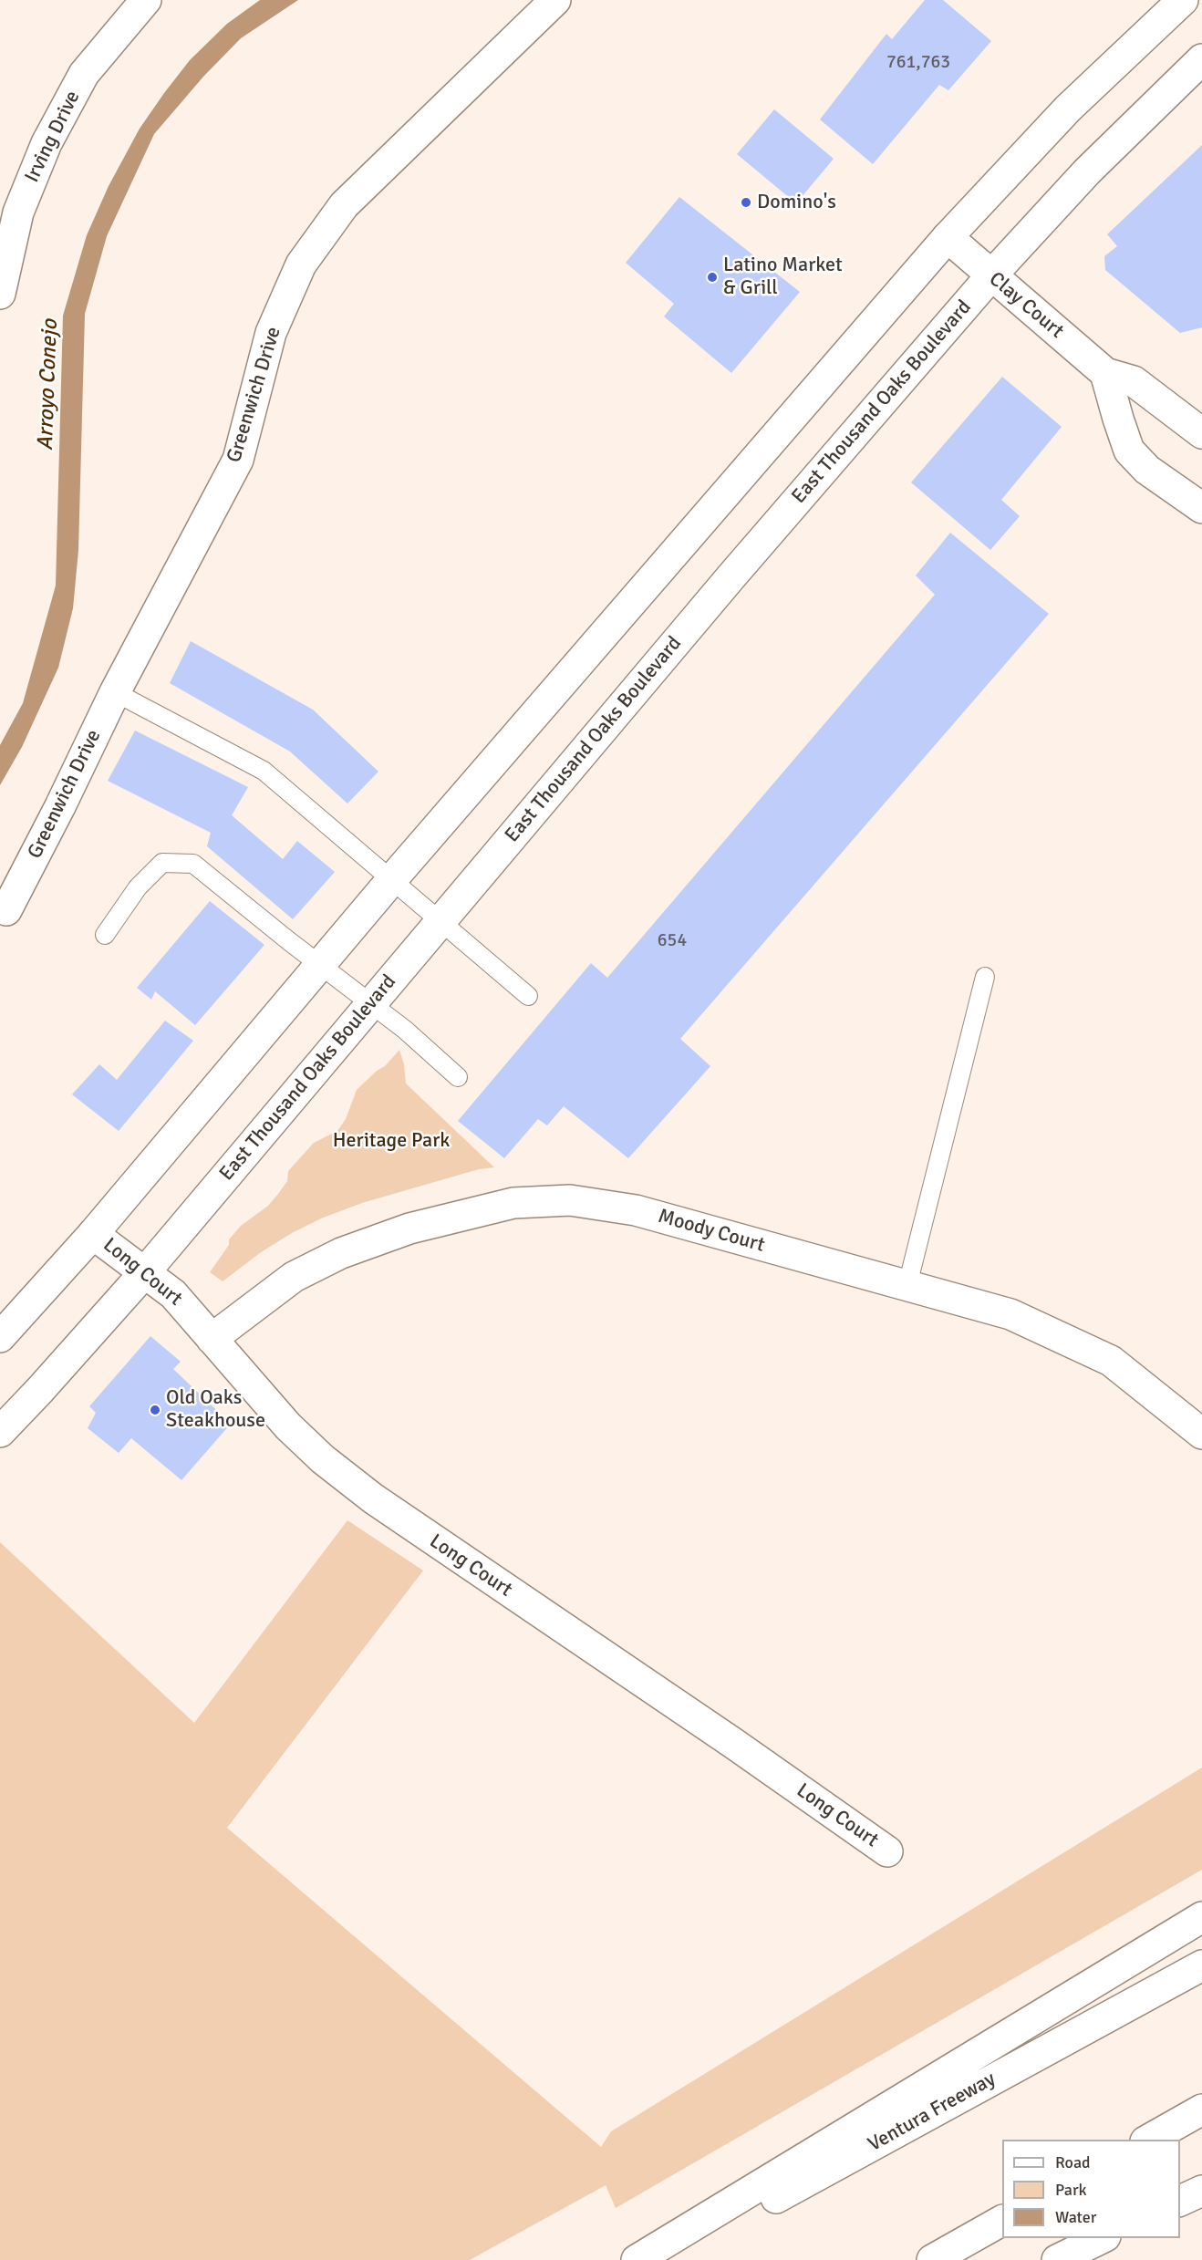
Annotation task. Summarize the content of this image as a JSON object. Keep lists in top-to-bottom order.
{
  "streets": {
    "main road": [
      "Irving Drive",
      "Clay Court",
      "Greenwich Drive",
      "East Thousand Oaks Boulevard",
      "Moody Court",
      "Long Court",
      "Ventura Freeway"
    ]
  },
  "crossings": [
    ["Clay Court", "East Thousand Oaks Boulevard"],
    ["East Thousand Oaks Boulevard", "Long Court"],
    ["Moody Court", "Long Court"]
  ],
  "water": ["Arroyo Conejo"],
  "parks": ["Heritage Park"],
  "places": ["Domino's", "Latino Market & Grill", "Old Oaks Steakhouse"],
  "house_numbers": ["761,763", "654"],
  "legend": ["Road", "Park", "Water"]
}
